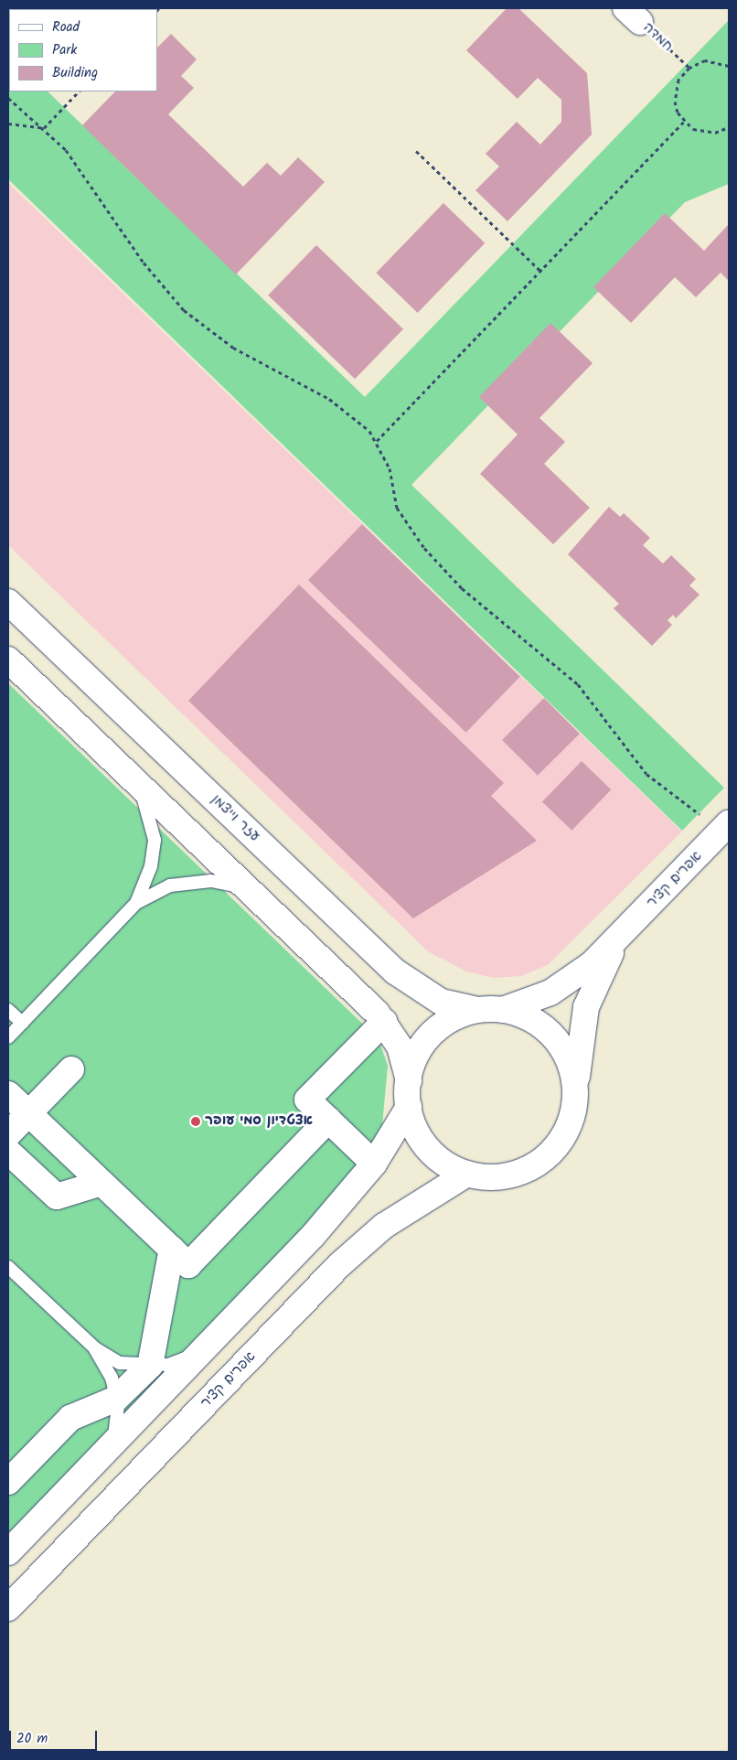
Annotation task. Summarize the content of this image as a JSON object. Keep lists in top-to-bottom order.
{
  "streets": {
    "street": ["עזר וייצמן", "אפרים קציר"],
    "path": ["חמדה"]
  },
  "places": ["אצטדיון סמי עופר"],
  "legend": ["Road", "Park", "Building"],
  "scale_bar": "20 m"
}
